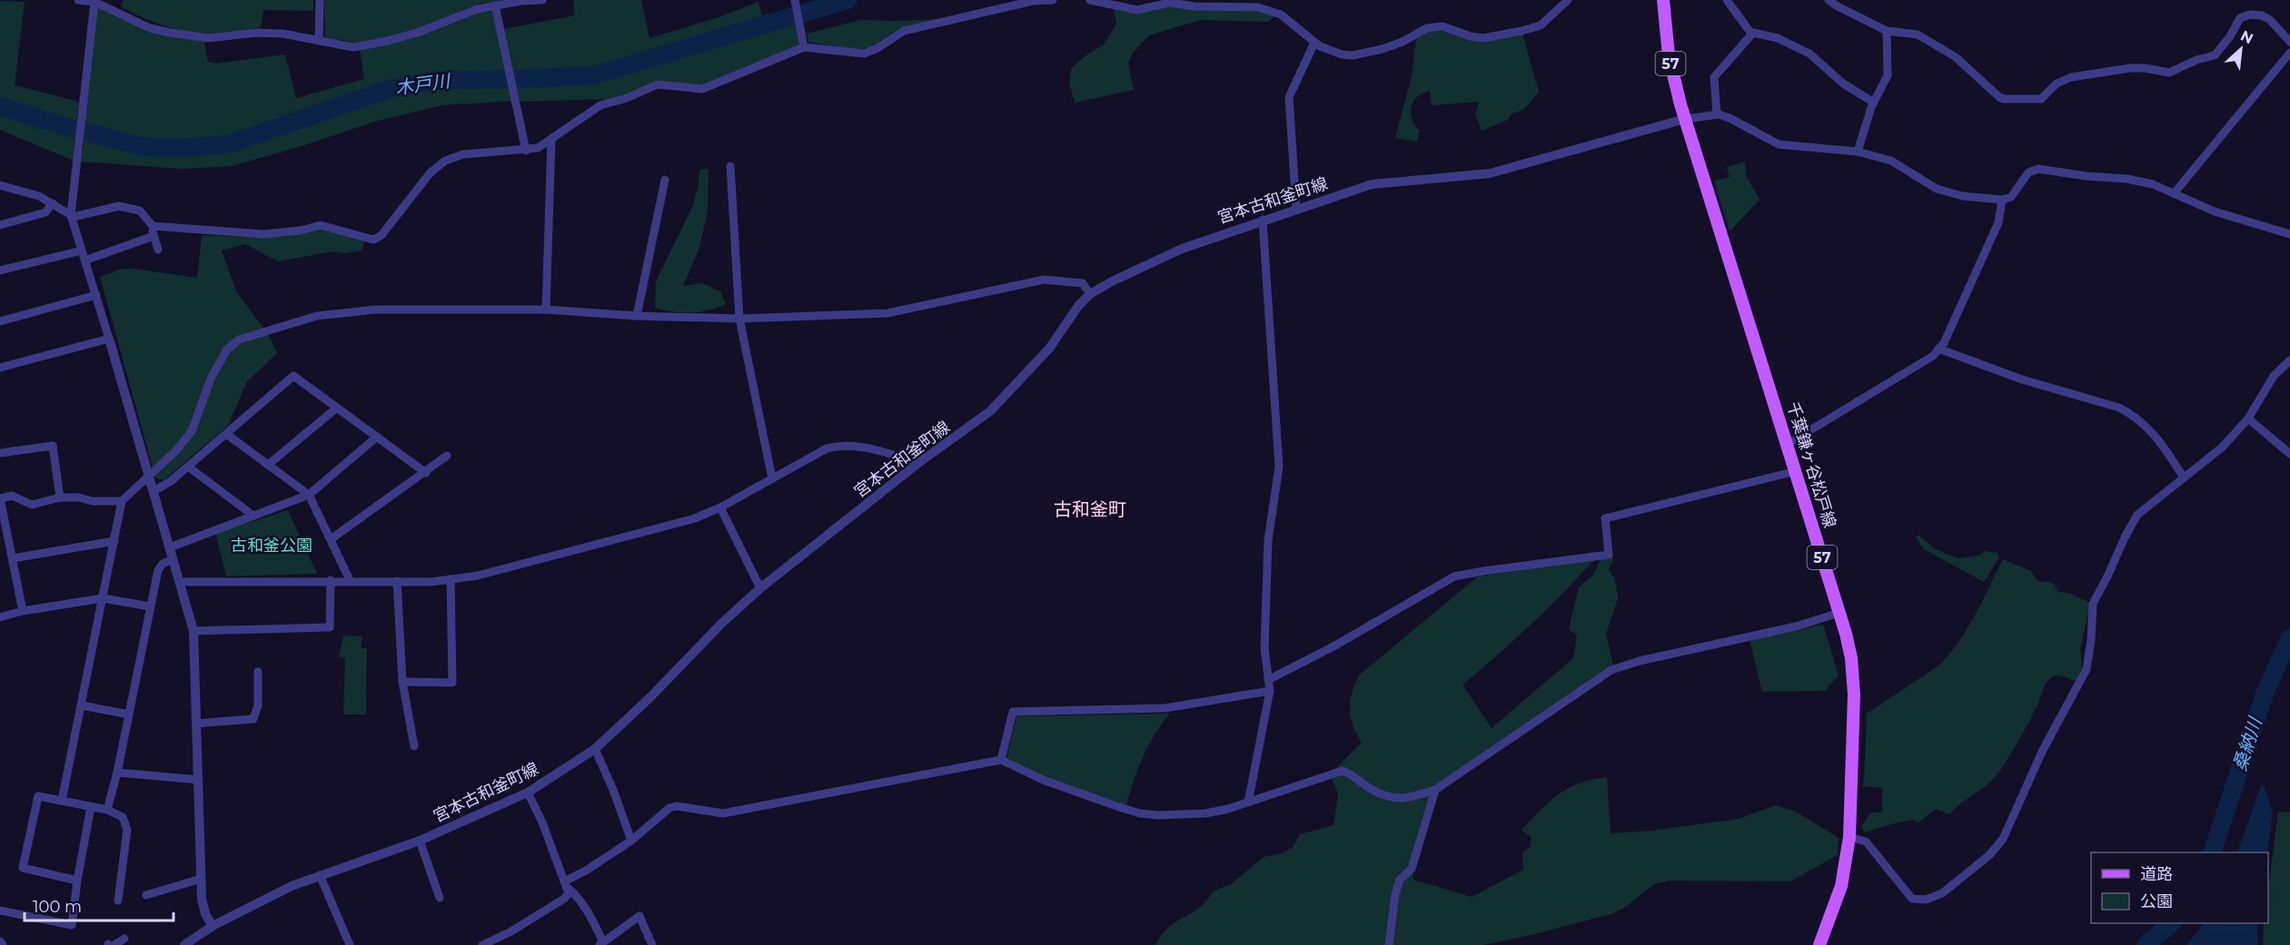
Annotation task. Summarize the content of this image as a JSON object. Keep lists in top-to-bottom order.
{
  "streets": {
    "main road": ["57", "千葉鎌ヶ谷松戸線"],
    "street": ["宮本古和釜町線"]
  },
  "crossings": [
    ["宮本古和釜町線", "千葉鎌ヶ谷松戸線"]
  ],
  "districts": ["古和釜町"],
  "water": ["木戸川", "桑納川"],
  "parks": ["古和釜公園"],
  "legend": ["道路", "公園"],
  "scale_bar": "100 m",
  "north": "top right"
}
